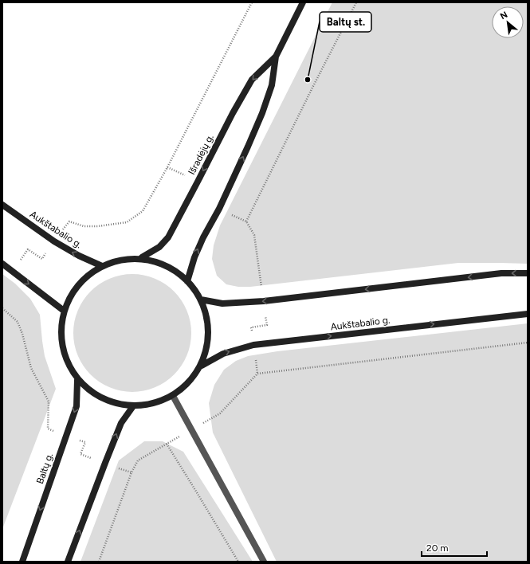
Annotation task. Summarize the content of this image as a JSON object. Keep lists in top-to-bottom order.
{
  "streets": {
    "main road": ["Išradėjų g.", "Aukštabalio g.", "Baltų g."]
  },
  "places": ["Baltų st."],
  "scale_bar": "20 m",
  "north": "top left"
}
